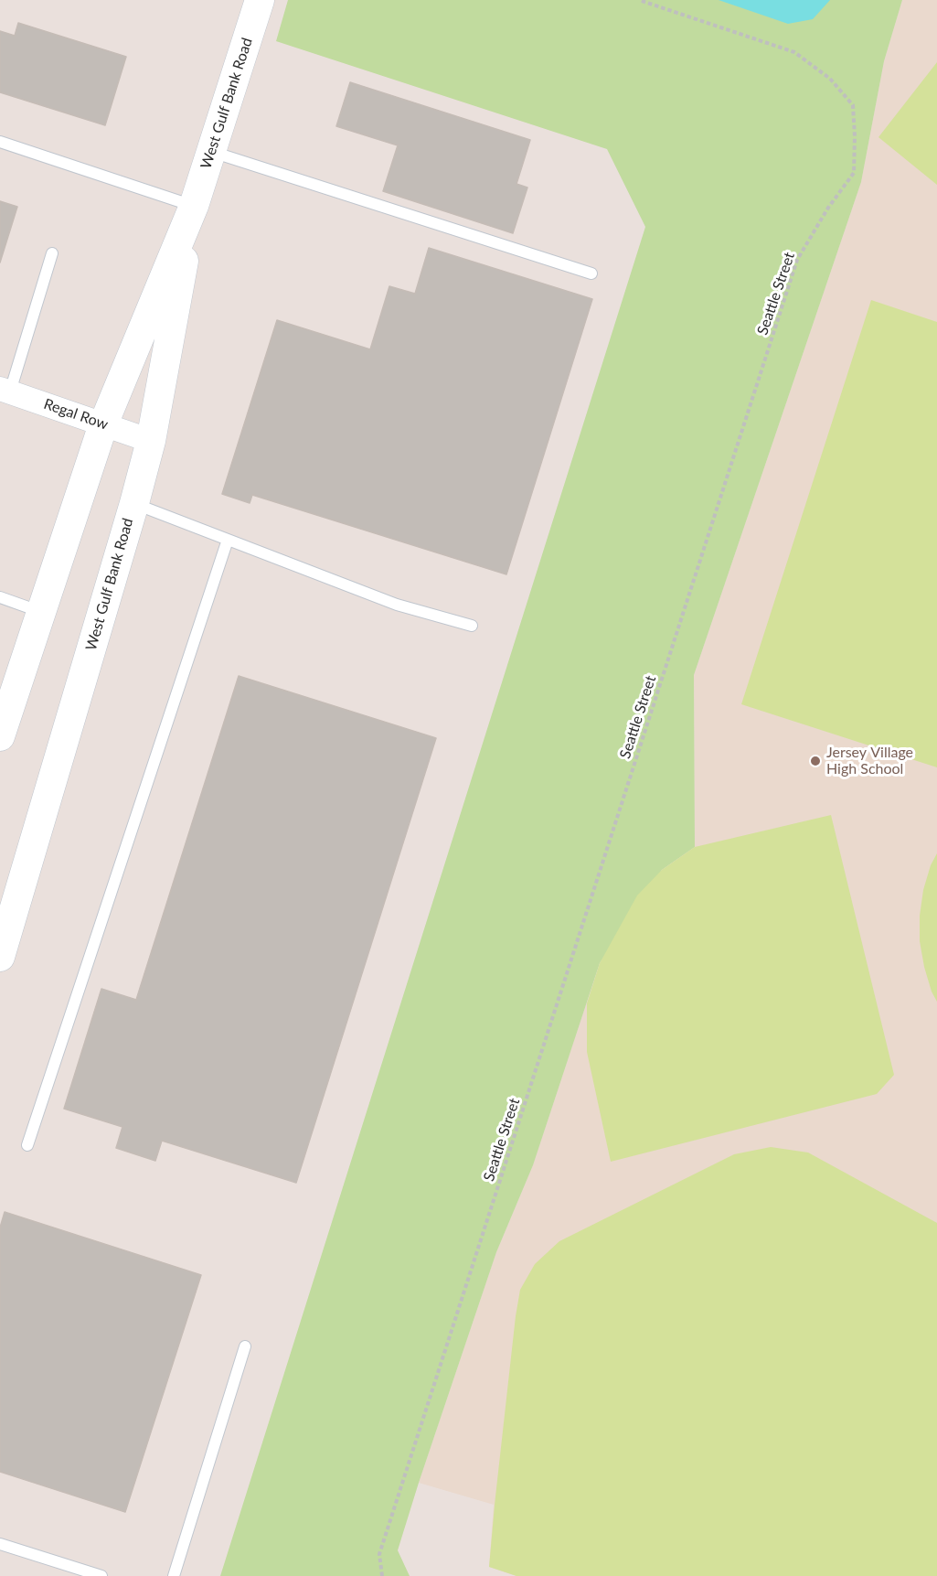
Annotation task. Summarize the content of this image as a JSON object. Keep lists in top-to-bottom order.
{
  "streets": {
    "street": ["West Gulf Bank Road", "Regal Row"],
    "path": ["Seattle Street"]
  },
  "crossings": [
    ["West Gulf Bank Road", "Regal Row"]
  ],
  "places": ["Jersey Village High School"]
}
